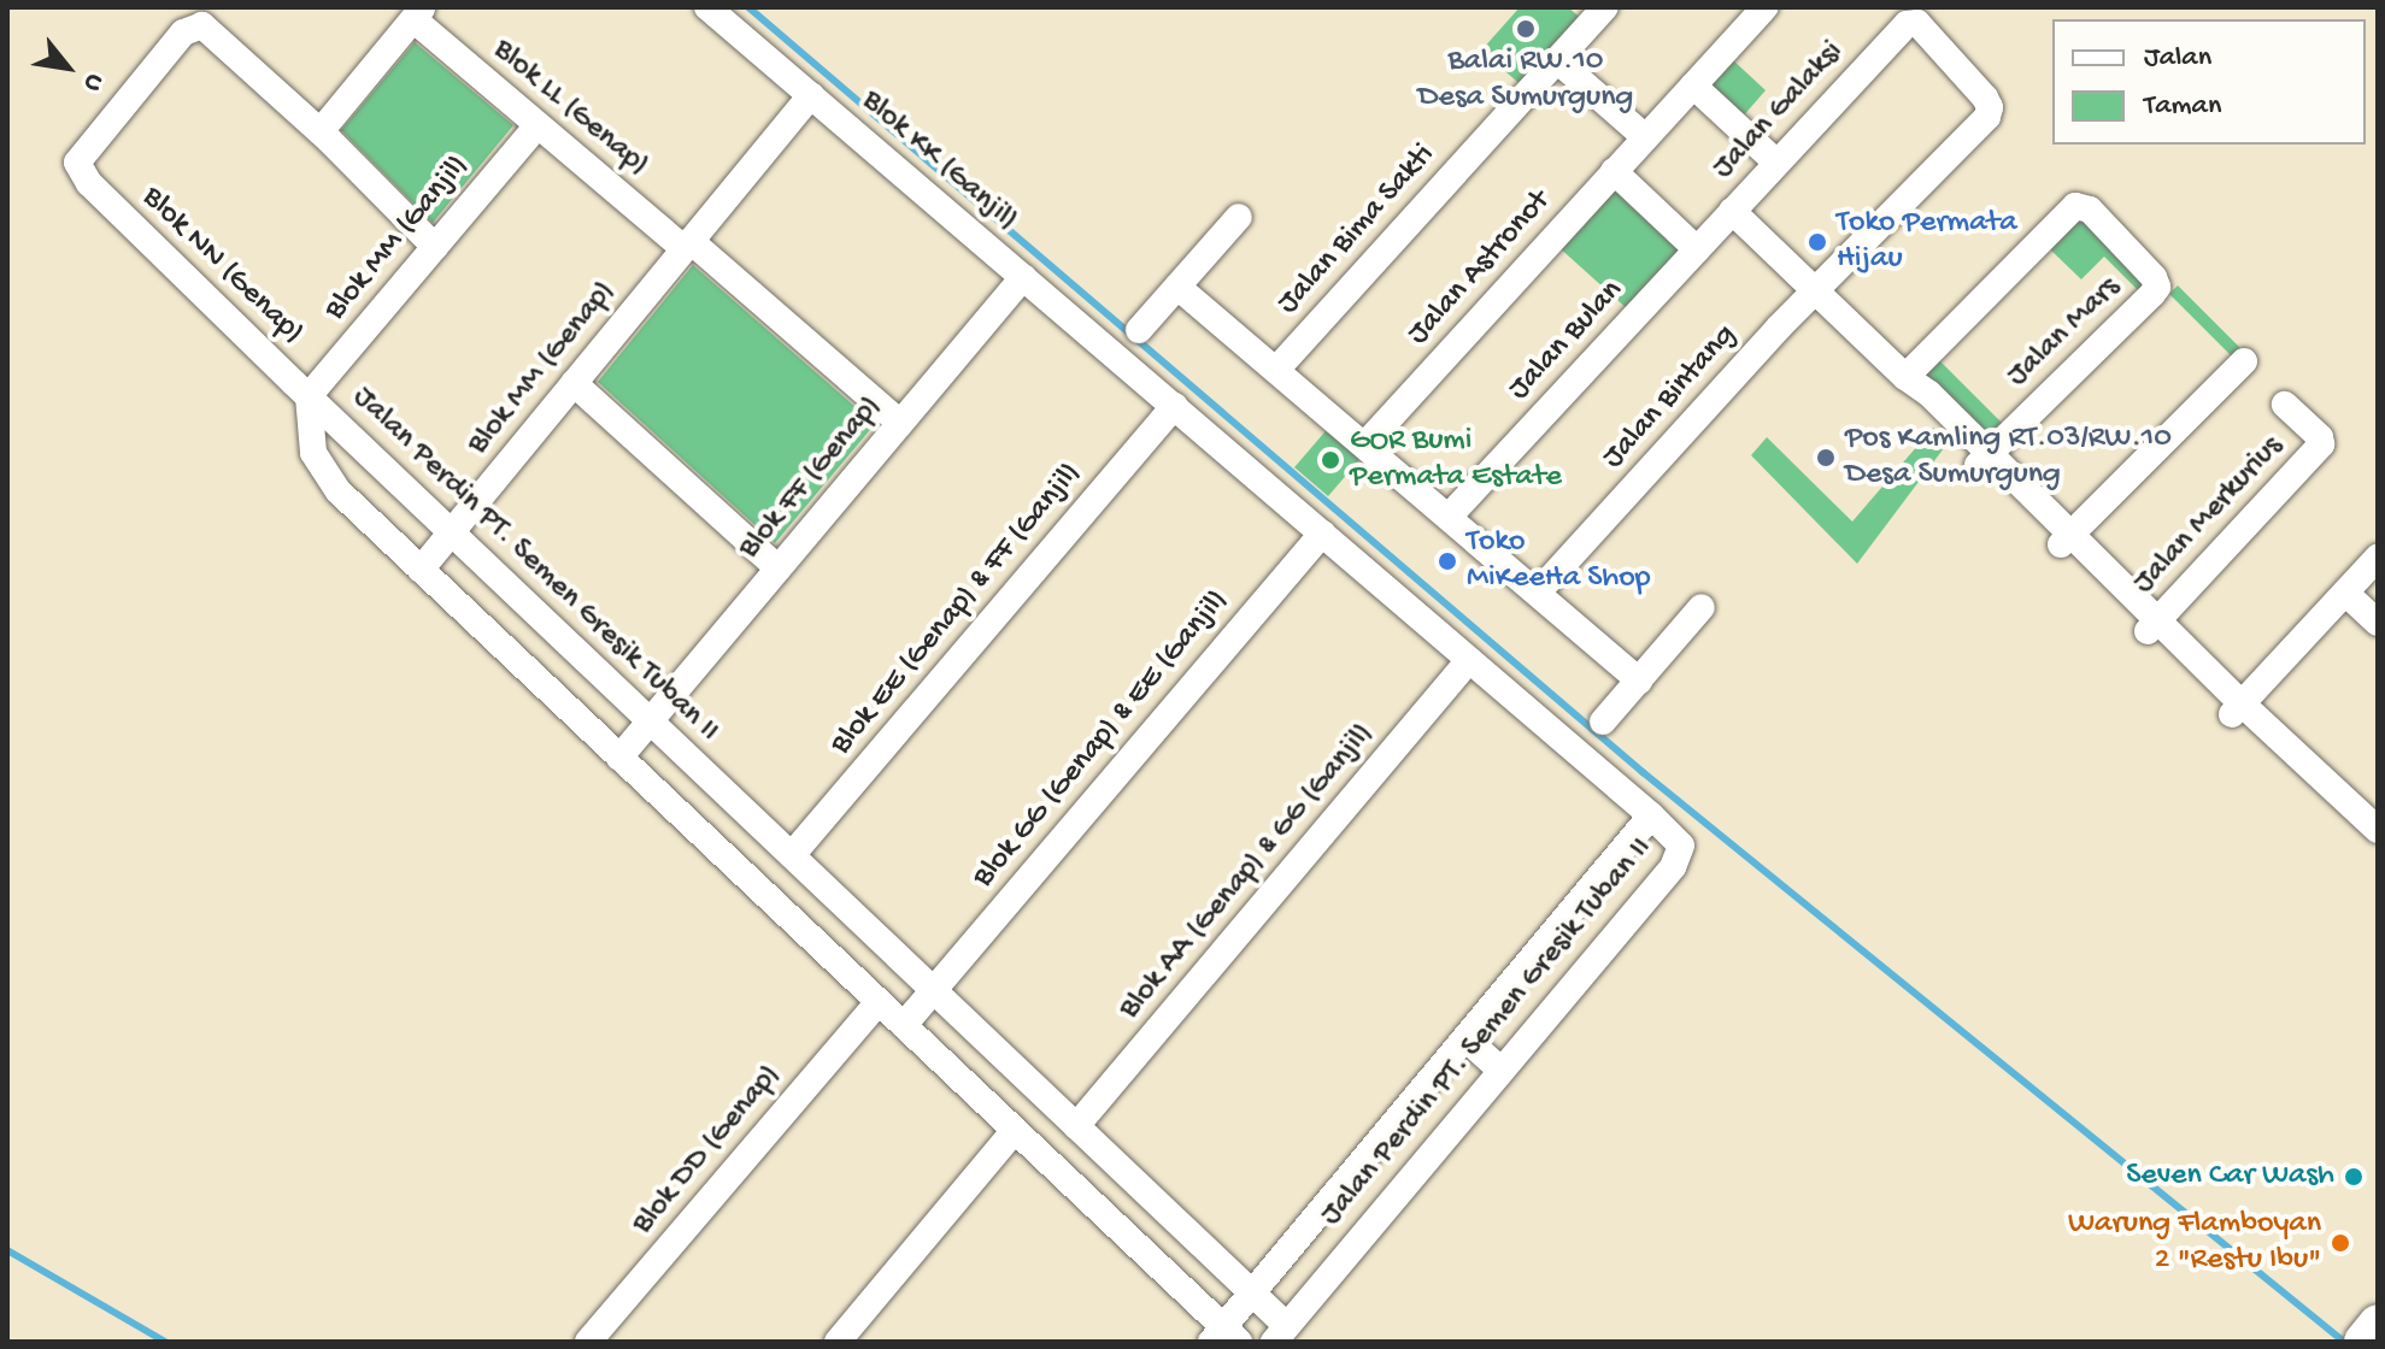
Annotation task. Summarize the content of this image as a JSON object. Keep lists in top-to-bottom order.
{
  "streets": {
    "street": [
      "Blok LL (Genap)",
      "Jalan Galaksi",
      "Blok KK (Ganjil)",
      "Jalan Bima Sakti",
      "Blok MM (Ganjil)",
      "Blok NN (Genap)",
      "Jalan Astronot",
      "Jalan Mars",
      "Jalan Bulan",
      "Blok MM (Genap)",
      "Jalan Bintang",
      "Blok FF (Genap)",
      "Jalan Merkurius",
      "Jalan Perdin PT. Semen Gresik Tuban II",
      "Blok EE (Genap) & FF (Ganjil)",
      "Blok GG (Genap) & EE (Ganjil)",
      "Blok AA (Genap) & GG (Ganjil)",
      "Blok DD (Genap)"
    ]
  },
  "crossings": [
    ["Blok LL (Genap)", "Blok MM (Ganjil)"],
    ["Blok LL (Genap)", "Blok MM (Genap)"],
    ["Blok LL (Genap)", "Blok FF (Genap)"],
    ["Jalan Galaksi", "Jalan Bulan"],
    ["Jalan Galaksi", "Jalan Bintang"],
    ["Blok KK (Ganjil)", "Blok MM (Genap)"],
    ["Blok KK (Ganjil)", "Blok FF (Genap)"],
    ["Blok KK (Ganjil)", "Jalan Perdin PT. Semen Gresik Tuban II"],
    ["Blok KK (Ganjil)", "Blok EE (Genap) & FF (Ganjil)"],
    ["Blok KK (Ganjil)", "Blok GG (Genap) & EE (Ganjil)"],
    ["Blok KK (Ganjil)", "Blok AA (Genap) & GG (Ganjil)"],
    ["Blok MM (Ganjil)", "Blok NN (Genap)"],
    ["Blok MM (Ganjil)", "Jalan Perdin PT. Semen Gresik Tuban II"],
    ["Blok NN (Genap)", "Jalan Perdin PT. Semen Gresik Tuban II"],
    ["Blok MM (Genap)", "Jalan Perdin PT. Semen Gresik Tuban II"],
    ["Blok FF (Genap)", "Jalan Perdin PT. Semen Gresik Tuban II"],
    ["Jalan Perdin PT. Semen Gresik Tuban II", "Blok EE (Genap) & FF (Ganjil)"],
    ["Jalan Perdin PT. Semen Gresik Tuban II", "Blok GG (Genap) & EE (Ganjil)"],
    ["Jalan Perdin PT. Semen Gresik Tuban II", "Blok AA (Genap) & GG (Ganjil)"],
    ["Jalan Perdin PT. Semen Gresik Tuban II", "Blok DD (Genap)"]
  ],
  "places": [
    "Balai RW.10 Desa Sumurgung",
    "Toko Permata Hijau",
    "Pos Kamling RT.03/RW.10 Desa Sumurgung",
    "GOR Bumi Permata Estate",
    "Toko MiKeeHa Shop",
    "Seven Car Wash",
    "Warung Flamboyan 2 \"Restu Ibu\""
  ],
  "legend": ["Jalan", "Taman"],
  "north": "bottom right"
}
